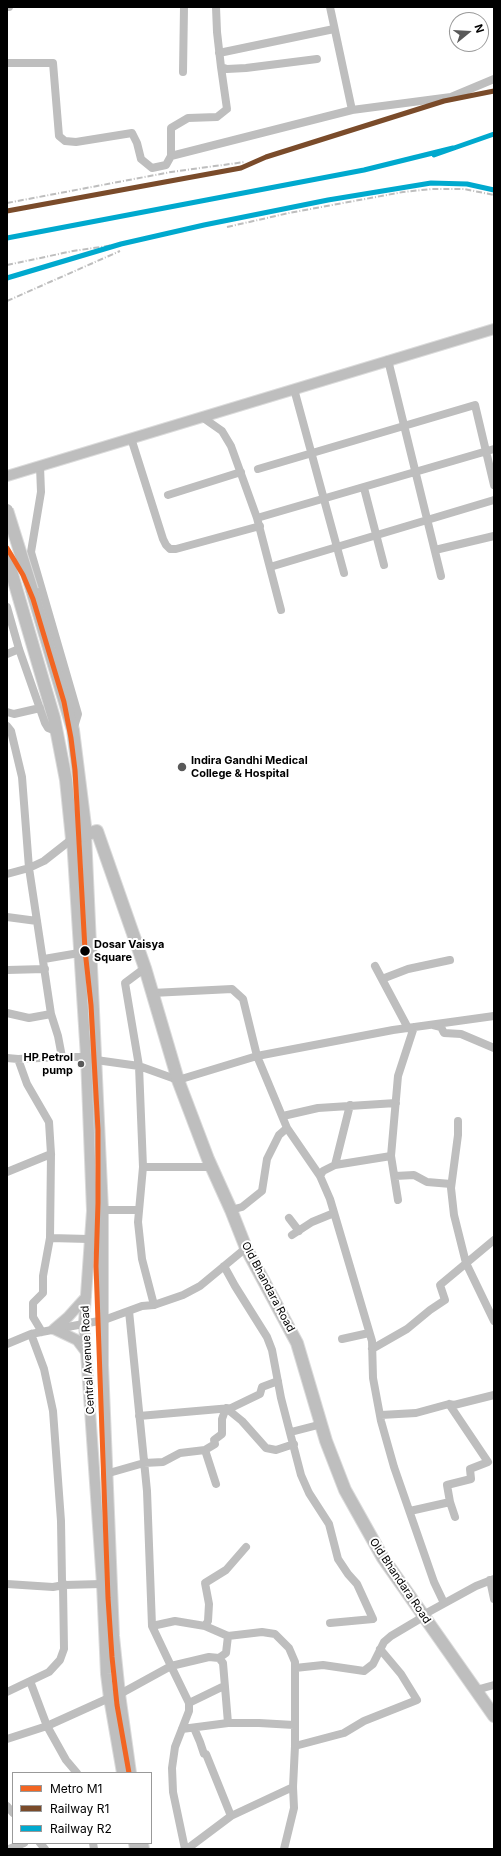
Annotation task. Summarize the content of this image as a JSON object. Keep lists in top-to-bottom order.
{
  "streets": {
    "highway": ["Old Bhandara Road", "Central Avenue Road"]
  },
  "crossings": [
    ["Old Bhandara Road", "Central Avenue Road"]
  ],
  "places": ["Indira Gandhi Medical College & Hospital", "Dosar Vaisya Square", "HP Petrol pump"],
  "lines": ["rail line R1", "rail line R2", "metro line M1"],
  "legend": ["Metro M1", "Railway R1", "Railway R2"],
  "north": "right"
}
